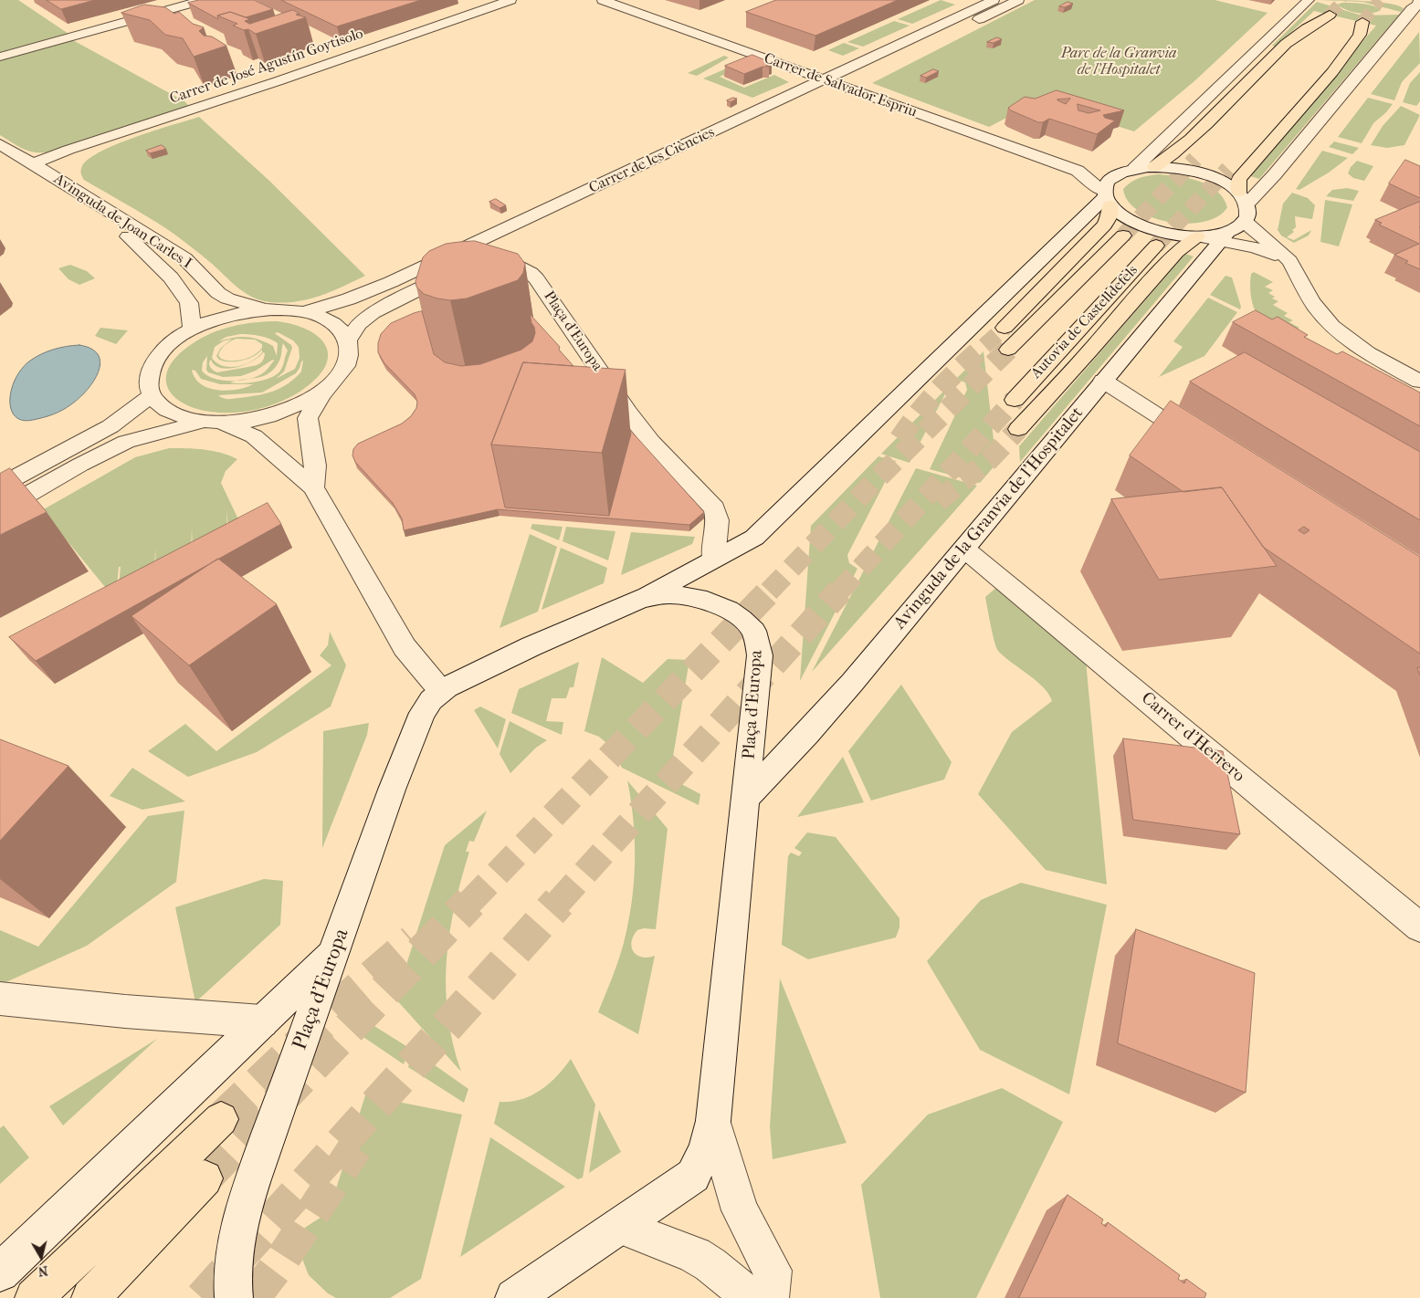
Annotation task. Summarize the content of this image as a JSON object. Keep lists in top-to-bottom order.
{
  "streets": {
    "highway": ["Autovia de Castelldefels"],
    "street": [
      "Carrer de José Agustín Goytisolo",
      "Carrer de Salvador Espriu",
      "Carrer de les Ciències",
      "Avinguda de Joan Carles I",
      "Plaça d'Europa",
      "Avinguda de la Granvia de l'Hospitalet",
      "Carrer d'Herrero"
    ]
  },
  "crossings": [
    ["Carrer de José Agustín Goytisolo", "Avinguda de Joan Carles I"],
    ["Carrer de Salvador Espriu", "Carrer de les Ciències"],
    ["Carrer de Salvador Espriu", "Avinguda de la Granvia de l'Hospitalet"],
    ["Plaça d'Europa", "Avinguda de la Granvia de l'Hospitalet"],
    ["Avinguda de la Granvia de l'Hospitalet", "Carrer d'Herrero"]
  ],
  "parks": ["Parc de la Granvia de l'Hospitalet"],
  "north": "bottom"
}
